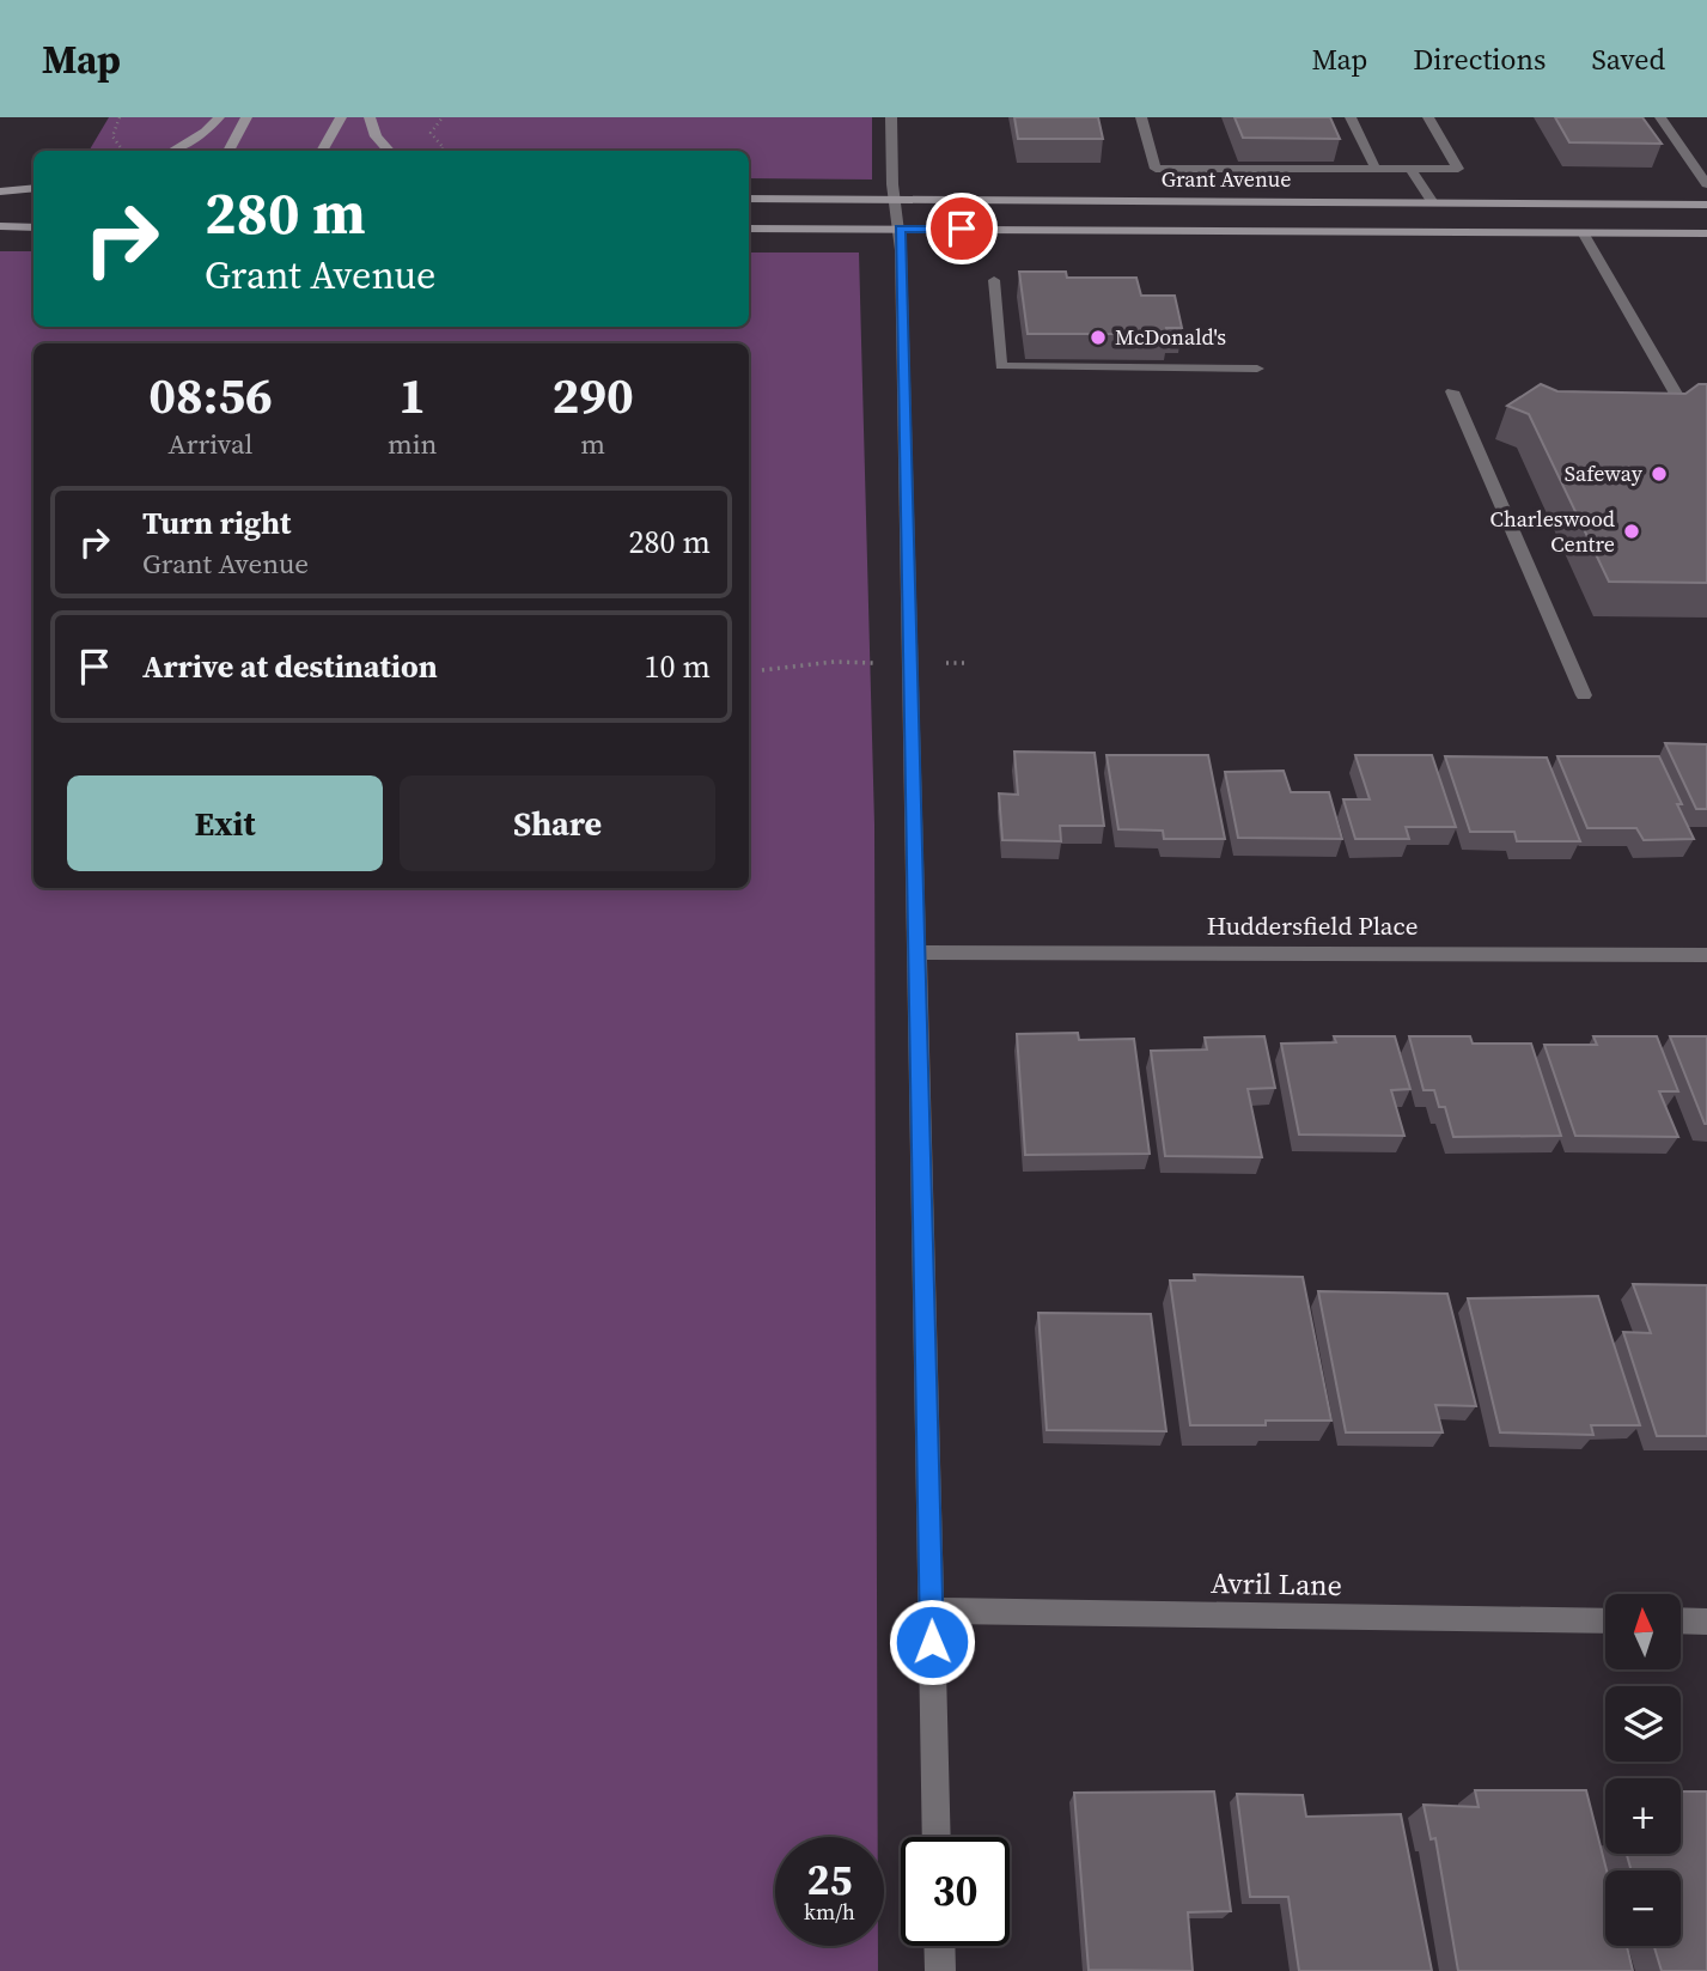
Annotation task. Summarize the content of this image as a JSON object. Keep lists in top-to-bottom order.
{
  "streets": {
    "main road": ["Grant Avenue"],
    "street": ["Huddersfield Place", "Avril Lane"]
  },
  "places": ["McDonald's", "Safeway", "Charleswood Centre"],
  "north": "top",
  "page": {
    "header": "Map",
    "nav": ["Map", "Directions", "Saved"],
    "turn": ["280 m", "Grant Avenue"],
    "eta": [
      "08:56",
      "Arrival",
      "1",
      "min",
      "290",
      "m"
    ],
    "list": [
      {
        "name": "Turn right",
        "note": "Grant Avenue",
        "value": "280 m"
      },
      {
        "name": "Arrive at destination",
        "value": "10 m"
      }
    ],
    "buttons": ["Exit", "Share"],
    "map_buttons": ["+", "−"],
    "speed": "25 km/h",
    "limit": "30"
  }
}
